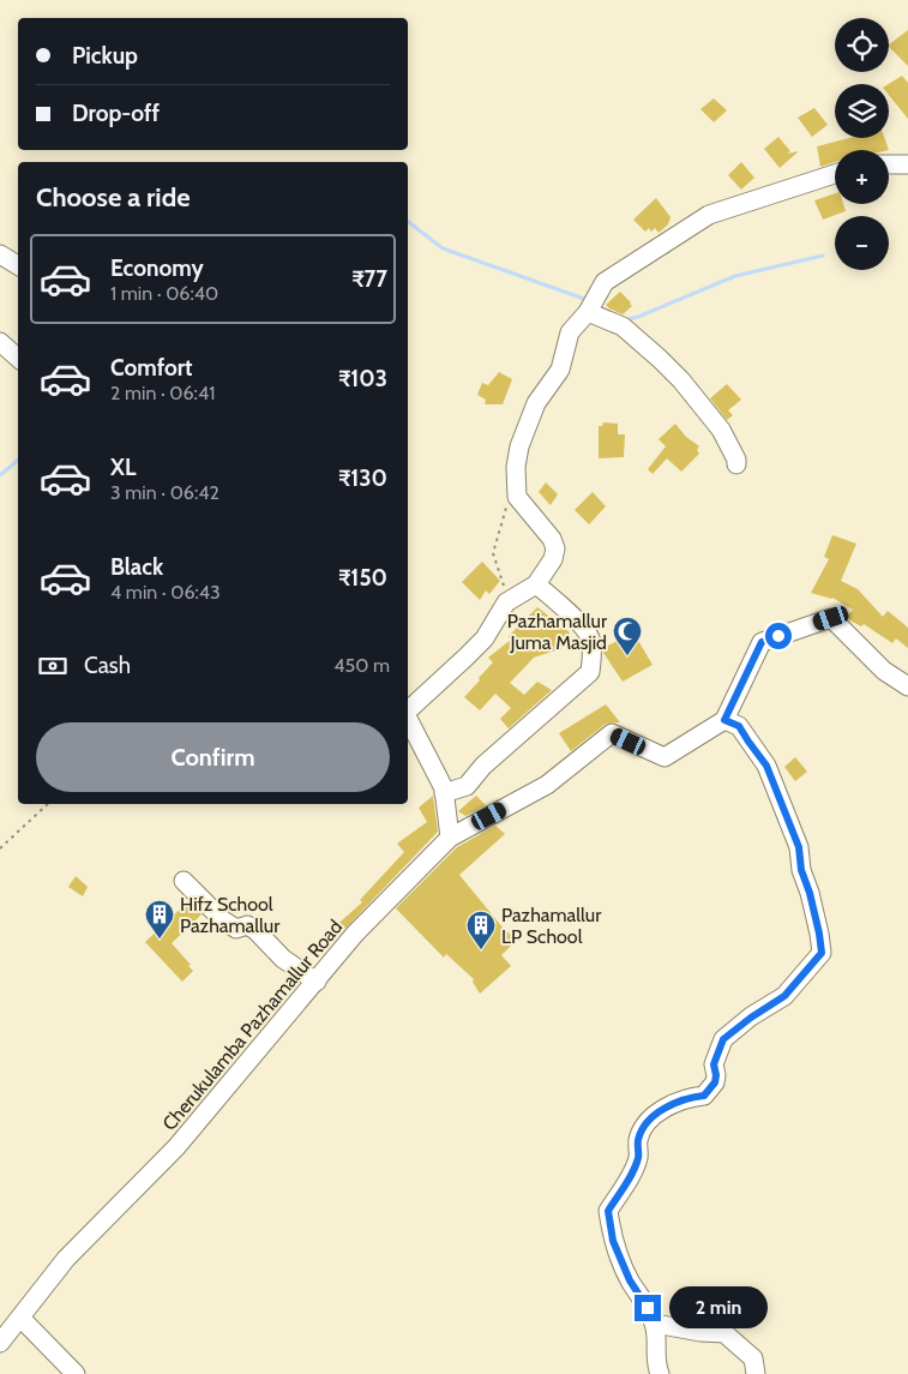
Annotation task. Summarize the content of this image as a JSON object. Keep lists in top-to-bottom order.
{
  "streets": {
    "street": ["Cherukulamba Pazhamallur Road"]
  },
  "places": {
    "mosque": ["Pazhamallur Juma Masjid"],
    "building": ["Hifz School Pazhamallur", "Pazhamallur LP School"]
  },
  "page": {
    "map_buttons": ["+", "−"],
    "banner": ["Pickup", "Drop-off"],
    "heading": "Choose a ride",
    "list": [
      {
        "name": "Economy",
        "note": "1 min · 06:40",
        "value": "₹77"
      },
      {
        "name": "Comfort",
        "note": "2 min · 06:41",
        "value": "₹103"
      },
      {
        "name": "XL",
        "note": "3 min · 06:42",
        "value": "₹130"
      },
      {
        "name": "Black",
        "note": "4 min · 06:43",
        "value": "₹150"
      }
    ],
    "pay": ["Cash", "450 m"],
    "buttons": "Confirm",
    "bubble": "2 min"
  }
}
